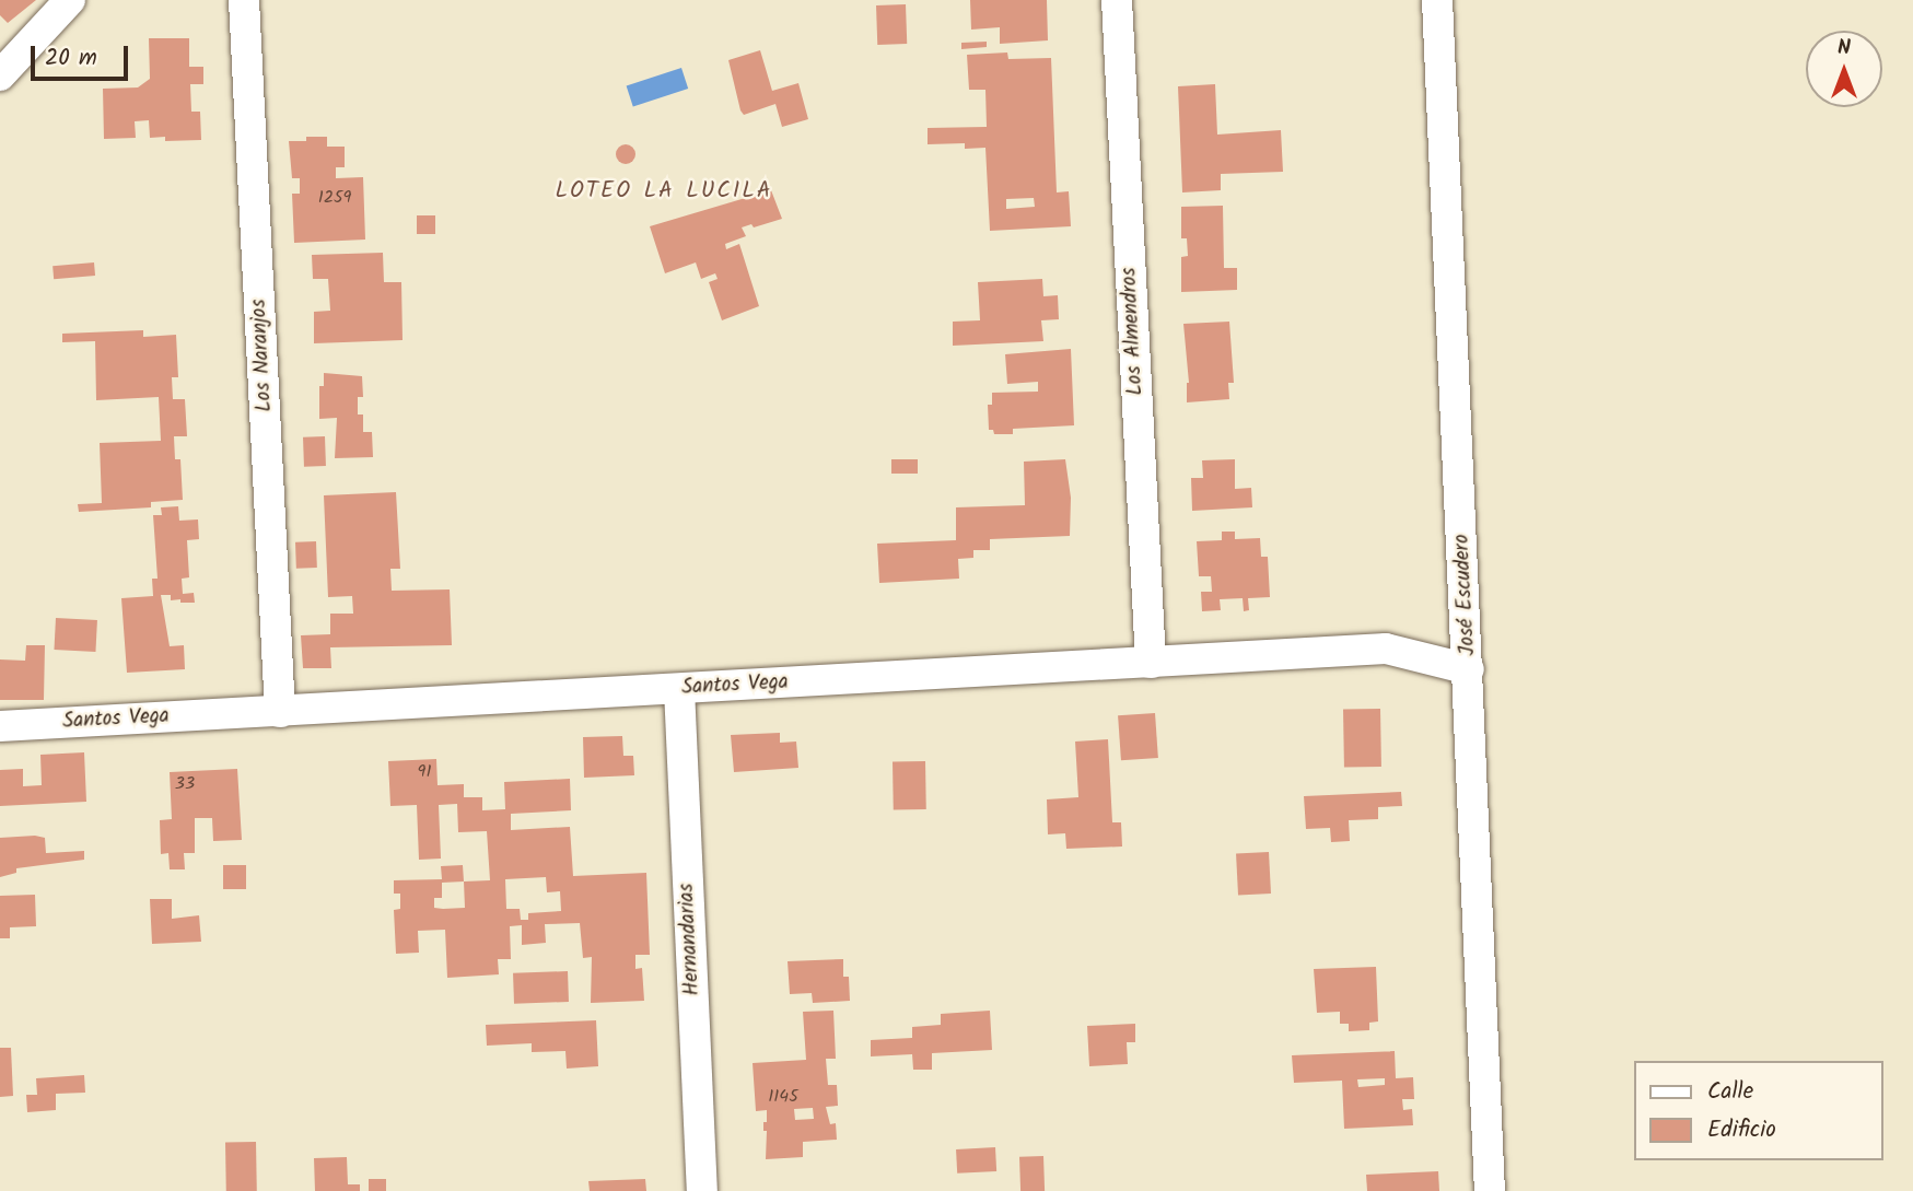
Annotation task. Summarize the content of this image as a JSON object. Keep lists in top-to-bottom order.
{
  "streets": {
    "street": [
      "Los Almendros",
      "Los Naranjos",
      "José Escudero",
      "Santos Vega",
      "Hernandarias"
    ]
  },
  "crossings": [
    ["Los Almendros", "Santos Vega"],
    ["Los Naranjos", "Santos Vega"],
    ["José Escudero", "Santos Vega"],
    ["Santos Vega", "Hernandarias"]
  ],
  "districts": ["LOTEO LA LUCILA"],
  "house_numbers": [
    "1259",
    "91",
    "33",
    "1145"
  ],
  "legend": ["Calle", "Edificio"],
  "scale_bar": "20 m",
  "north": "top"
}
